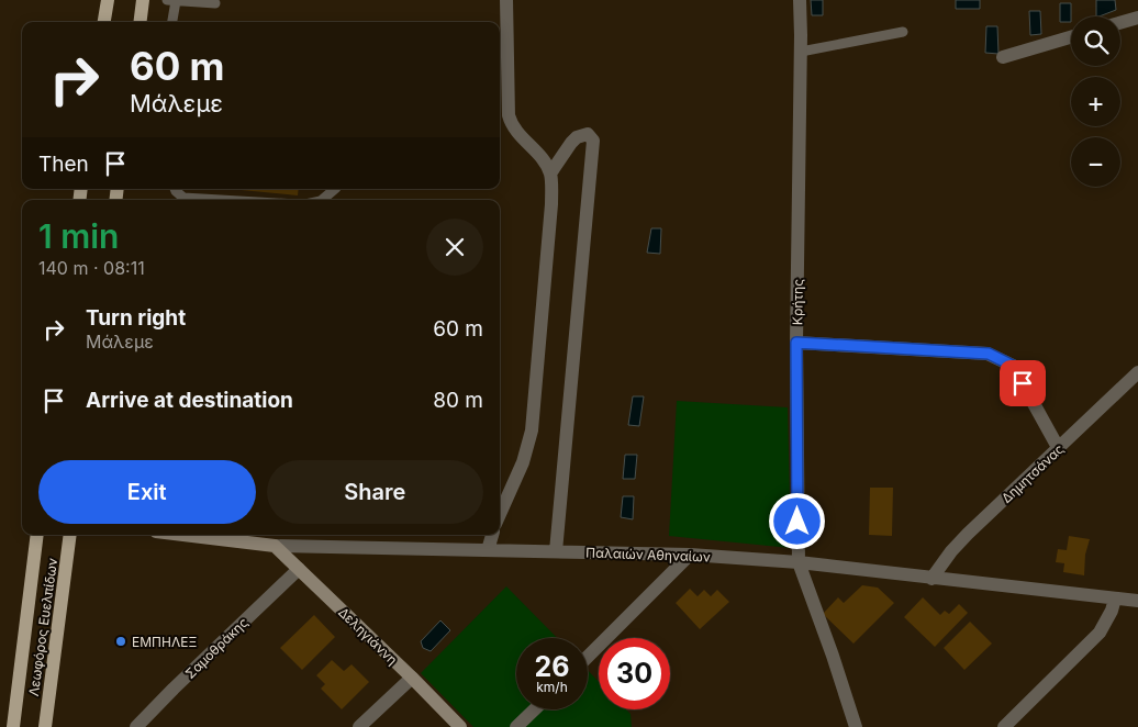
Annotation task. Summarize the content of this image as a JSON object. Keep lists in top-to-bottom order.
{
  "streets": {
    "main road": ["Λεωφόρος Ευελπίδων"],
    "street": [
      "Κρήτης",
      "Δημητσάνας",
      "Παλαιών Αθηναίων",
      "Δεληγιάννη",
      "Σαμοθράκης"
    ]
  },
  "crossings": [
    ["Κρήτης", "Παλαιών Αθηναίων"],
    ["Δημητσάνας", "Παλαιών Αθηναίων"],
    ["Παλαιών Αθηναίων", "Δεληγιάννη"],
    ["Δεληγιάννη", "Σαμοθράκης"]
  ],
  "places": ["ΕΜΠΗΛΕΞ"],
  "page": {
    "map_buttons": ["+", "−"],
    "turn": ["60 m", "Μάλεμε"],
    "then": "Then",
    "heading": ["1 min", "140 m · 08:11"],
    "list": [
      {
        "name": "Turn right",
        "note": "Μάλεμε",
        "value": "60 m"
      },
      {
        "name": "Arrive at destination",
        "value": "80 m"
      }
    ],
    "buttons": ["Exit", "Share"],
    "speed": "26 km/h",
    "limit": "30"
  }
}
